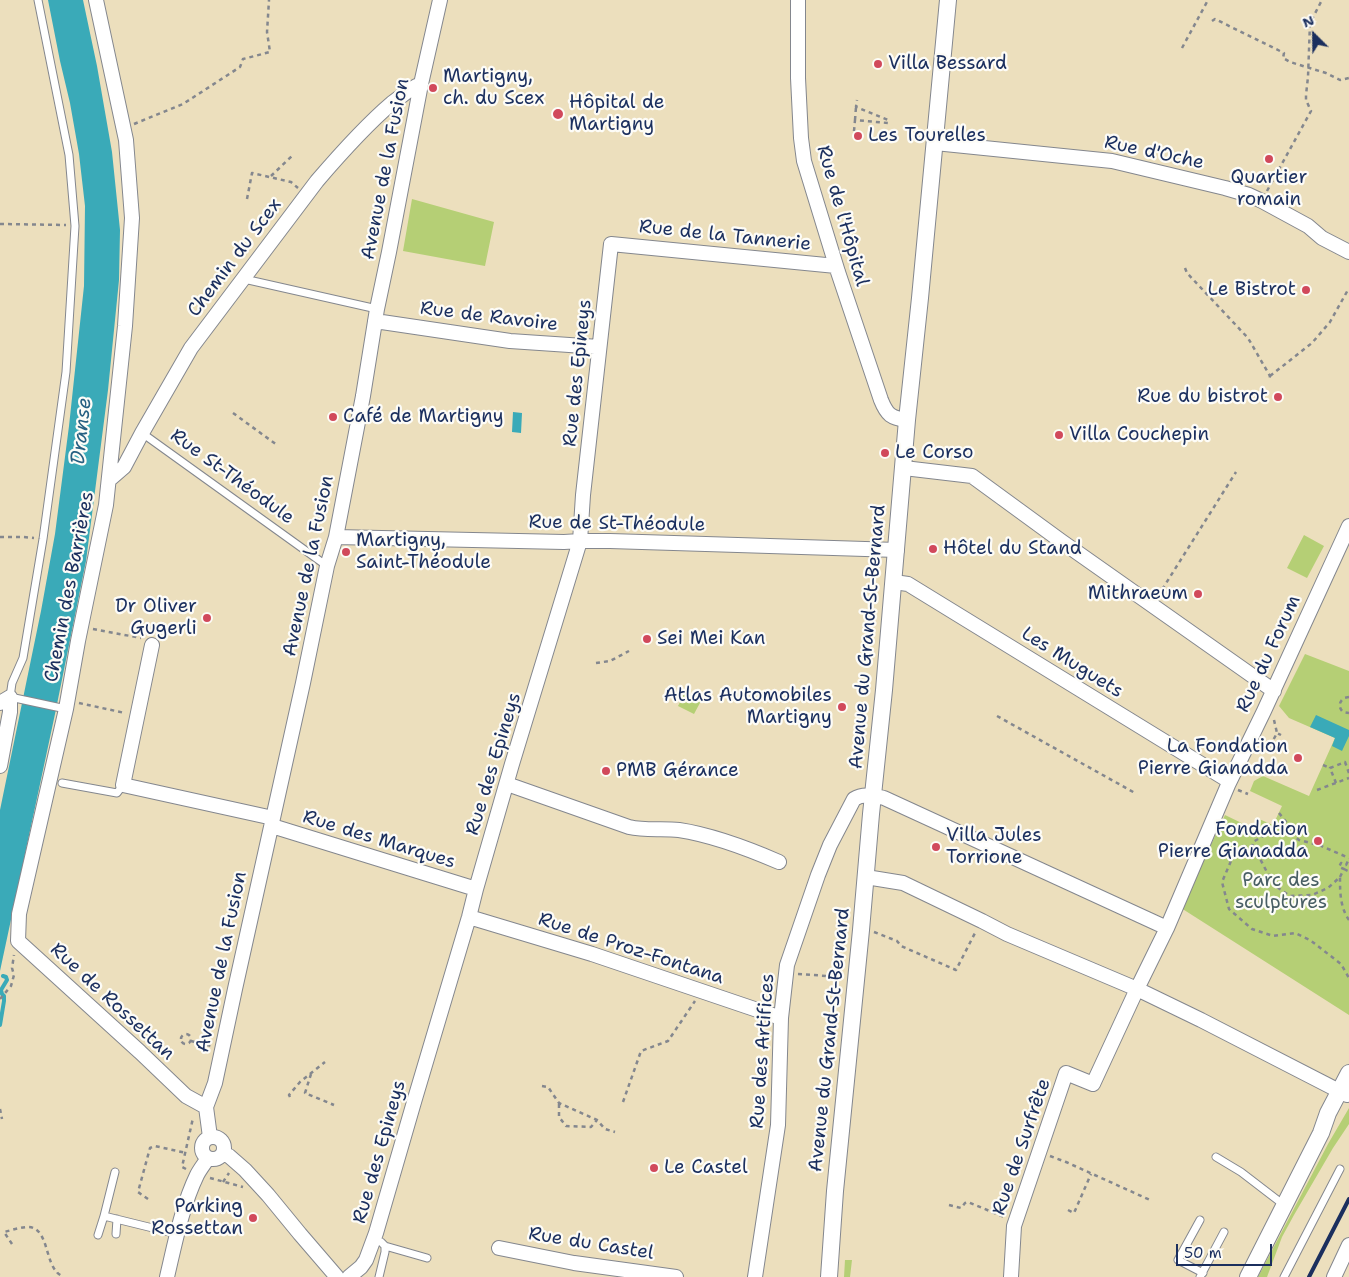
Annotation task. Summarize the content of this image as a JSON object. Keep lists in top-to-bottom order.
{
  "streets": {
    "street": [
      "Rue d'Oche",
      "Avenue de la Fusion",
      "Rue de l'Hôpital",
      "Rue de la Tannerie",
      "Chemin du Scex",
      "Rue de Ravoire",
      "Rue des Epineys",
      "Rue de St-Théodule",
      "Chemin des Barrières",
      "Avenue du Grand-St-Bernard",
      "Rue du Forum",
      "Les Muguets",
      "Rue des Marques",
      "Rue de Proz-Fontana",
      "Rue de Rossettan",
      "Rue des Artifices",
      "Rue de Surfrête",
      "Rue du Castel"
    ],
    "lane": ["Rue St-Théodule"]
  },
  "crossings": [
    ["Rue d'Oche", "Avenue du Grand-St-Bernard"],
    ["Avenue de la Fusion", "Chemin du Scex"],
    ["Avenue de la Fusion", "Rue de Ravoire"],
    ["Avenue de la Fusion", "Rue St-Théodule"],
    ["Avenue de la Fusion", "Rue de St-Théodule"],
    ["Avenue de la Fusion", "Rue des Marques"],
    ["Avenue de la Fusion", "Rue de Rossettan"],
    ["Rue de l'Hôpital", "Rue de la Tannerie"],
    ["Rue de l'Hôpital", "Avenue du Grand-St-Bernard"],
    ["Rue de la Tannerie", "Rue des Epineys"],
    ["Chemin du Scex", "Rue St-Théodule"],
    ["Chemin du Scex", "Chemin des Barrières"],
    ["Rue de Ravoire", "Rue des Epineys"],
    ["Rue des Epineys", "Rue de St-Théodule"],
    ["Rue des Epineys", "Rue des Marques"],
    ["Rue des Epineys", "Rue de Proz-Fontana"],
    ["Rue de St-Théodule", "Avenue du Grand-St-Bernard"],
    ["Chemin des Barrières", "Rue de Rossettan"],
    ["Avenue du Grand-St-Bernard", "Les Muguets"],
    ["Avenue du Grand-St-Bernard", "Rue des Artifices"],
    ["Rue du Forum", "Les Muguets"],
    ["Rue du Forum", "Rue de Surfrête"],
    ["Rue de Proz-Fontana", "Rue des Artifices"]
  ],
  "water": ["Dranse"],
  "parks": ["Parc des sculptures"],
  "places": [
    "Villa Bessard",
    "Martigny, ch. du Scex",
    "Hôpital de Martigny",
    "Les Tourelles",
    "Quartier romain",
    "Le Bistrot",
    "Rue du bistrot",
    "Café de Martigny",
    "Villa Couchepin",
    "Le Corso",
    "Hôtel du Stand",
    "Martigny, Saint-Théodule",
    "Mithraeum",
    "Dr Oliver Gugerli",
    "Sei Mei Kan",
    "Atlas Automobiles Martigny",
    "La Fondation Pierre Gianadda",
    "PMB Gérance",
    "Fondation Pierre Gianadda",
    "Villa Jules Torrione",
    "Le Castel",
    "Parking Rossettan"
  ],
  "scale_bar": "50 m",
  "north": "top left"
}
